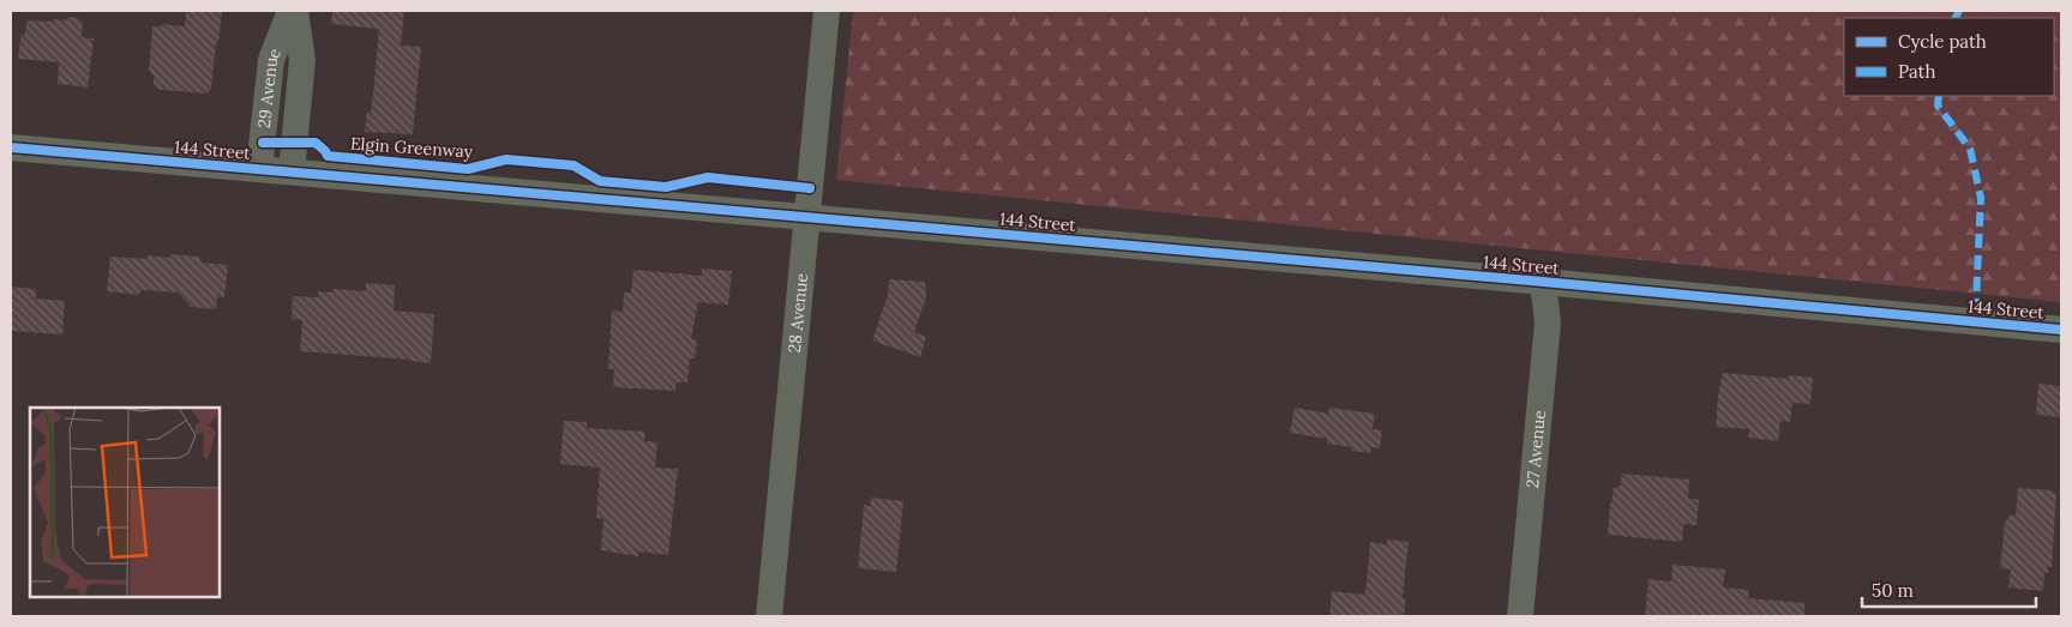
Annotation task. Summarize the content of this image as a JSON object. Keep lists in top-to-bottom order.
{
  "streets": {
    "street": [
      "29 Avenue",
      "144 Street",
      "28 Avenue",
      "27 Avenue"
    ],
    "cycle path": ["Elgin Greenway"]
  },
  "crossings": [
    ["29 Avenue", "144 Street"],
    ["144 Street", "28 Avenue"],
    ["144 Street", "27 Avenue"]
  ],
  "legend": ["Cycle path", "Path"],
  "scale_bar": "50 m"
}
